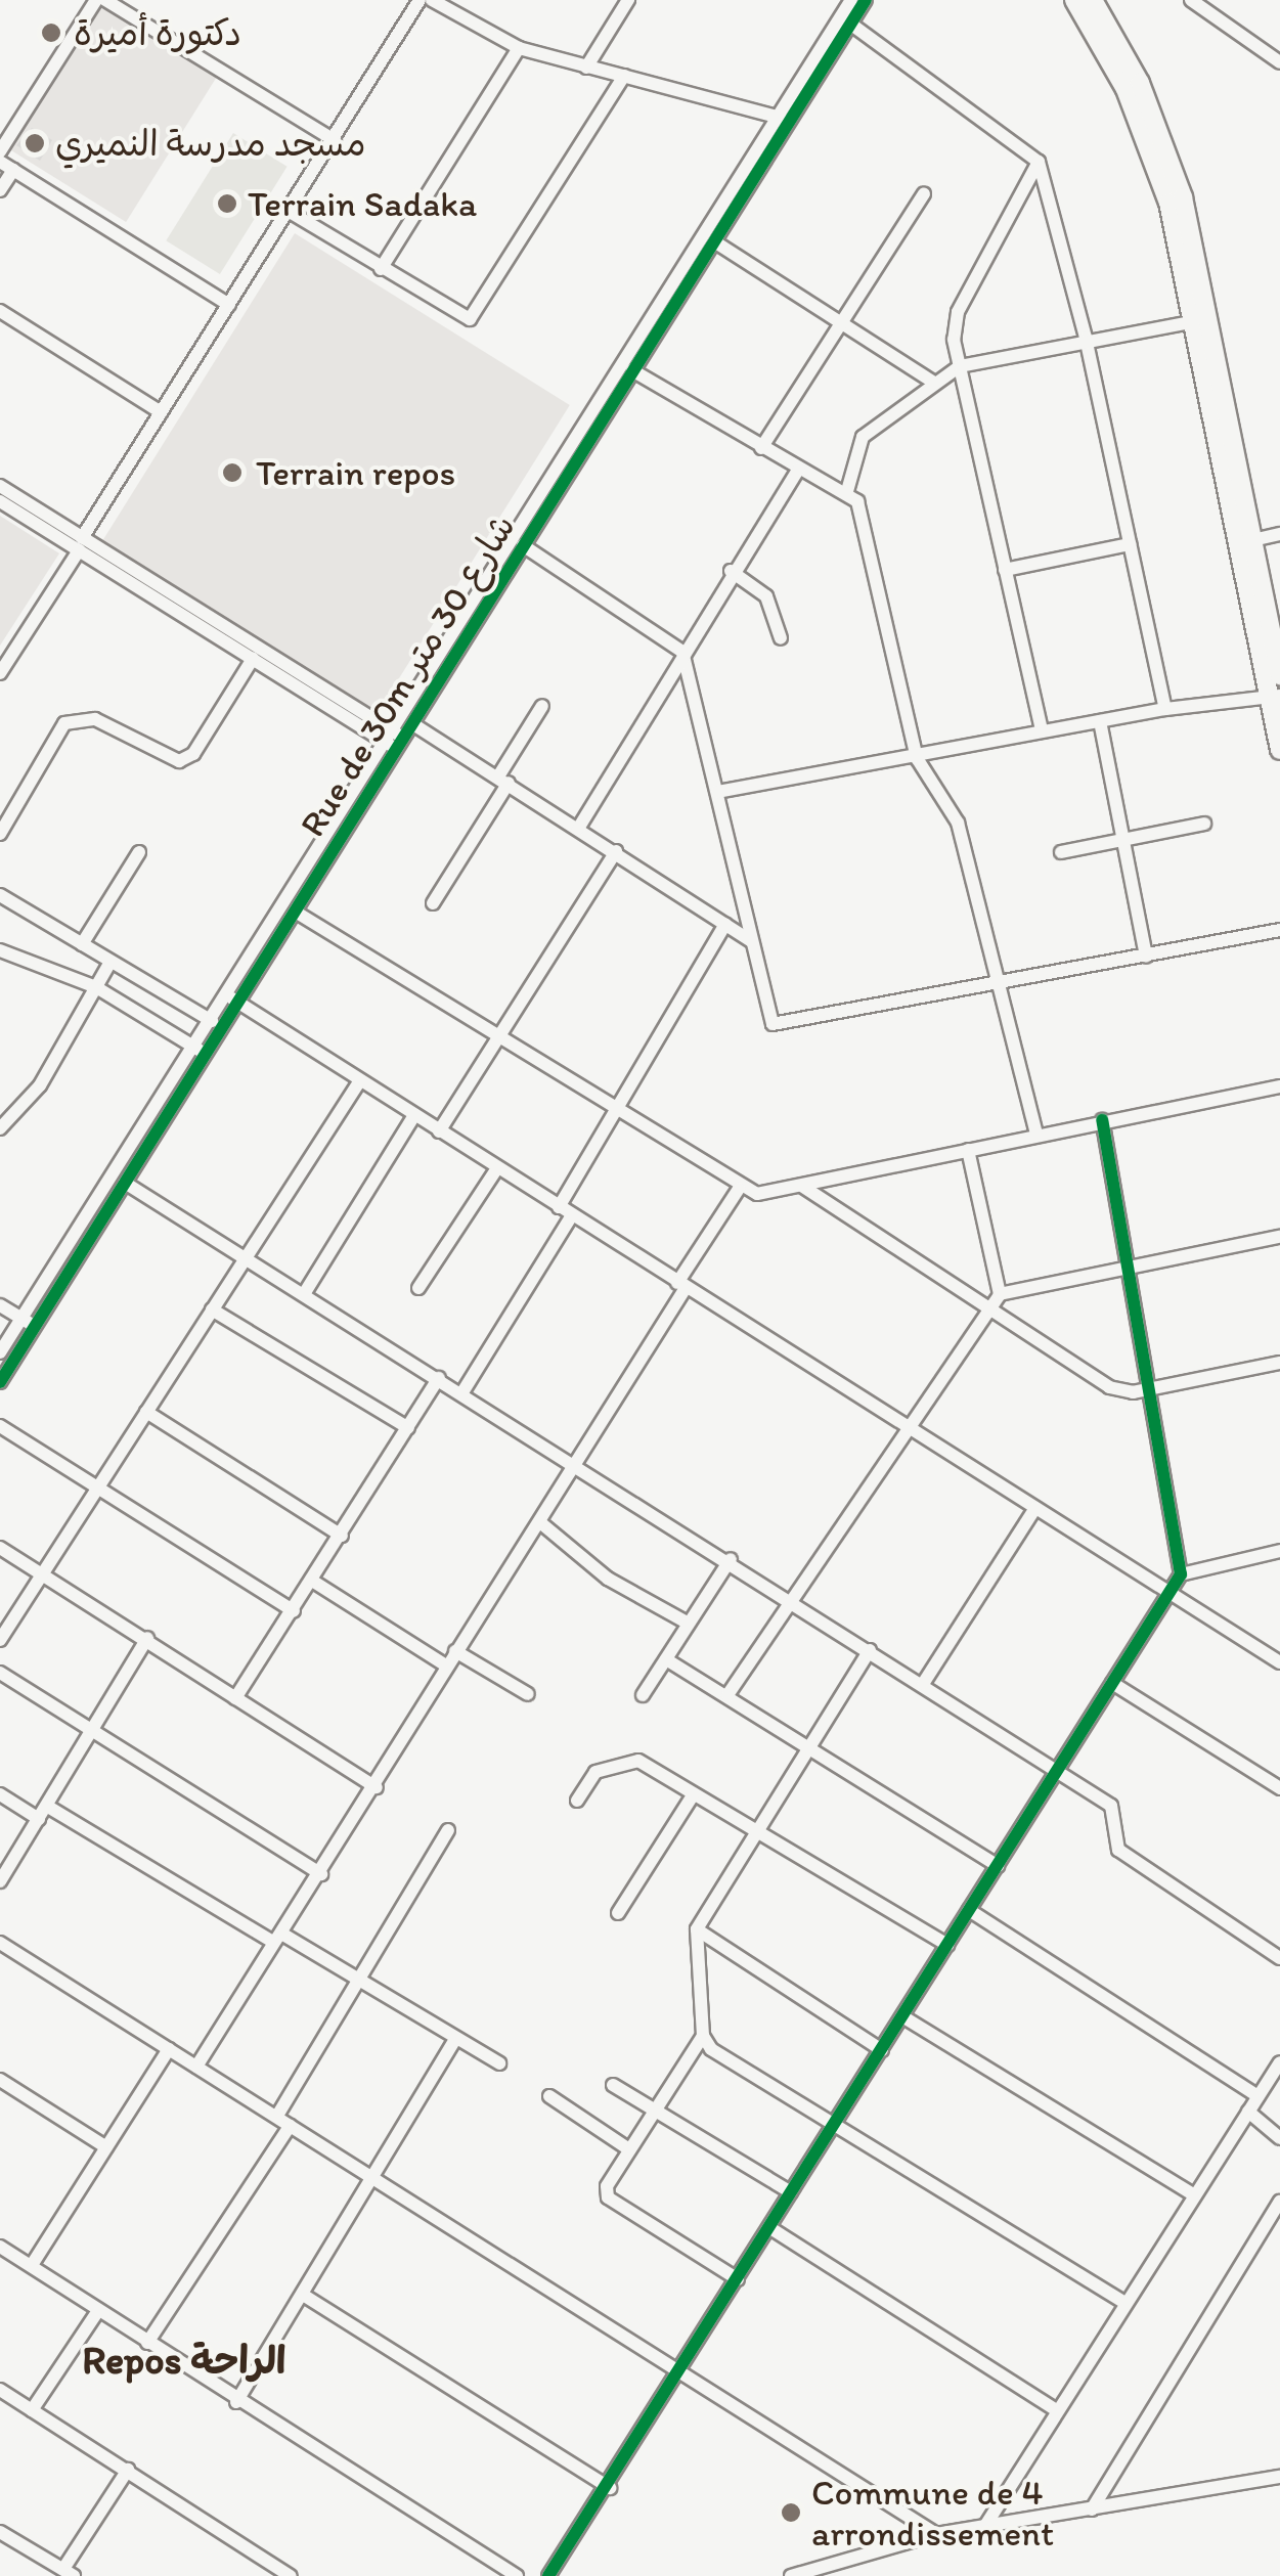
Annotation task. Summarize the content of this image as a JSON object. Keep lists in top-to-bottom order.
{
  "streets": {
    "street": ["Rue de 30m شارع 30 متر"]
  },
  "districts": ["Repos الراحة"],
  "places": [
    "دكتورة أميرة",
    "مسجد مدرسة النميري",
    "Terrain Sadaka",
    "Terrain repos",
    "Commune de 4 arrondissement"
  ]
}
